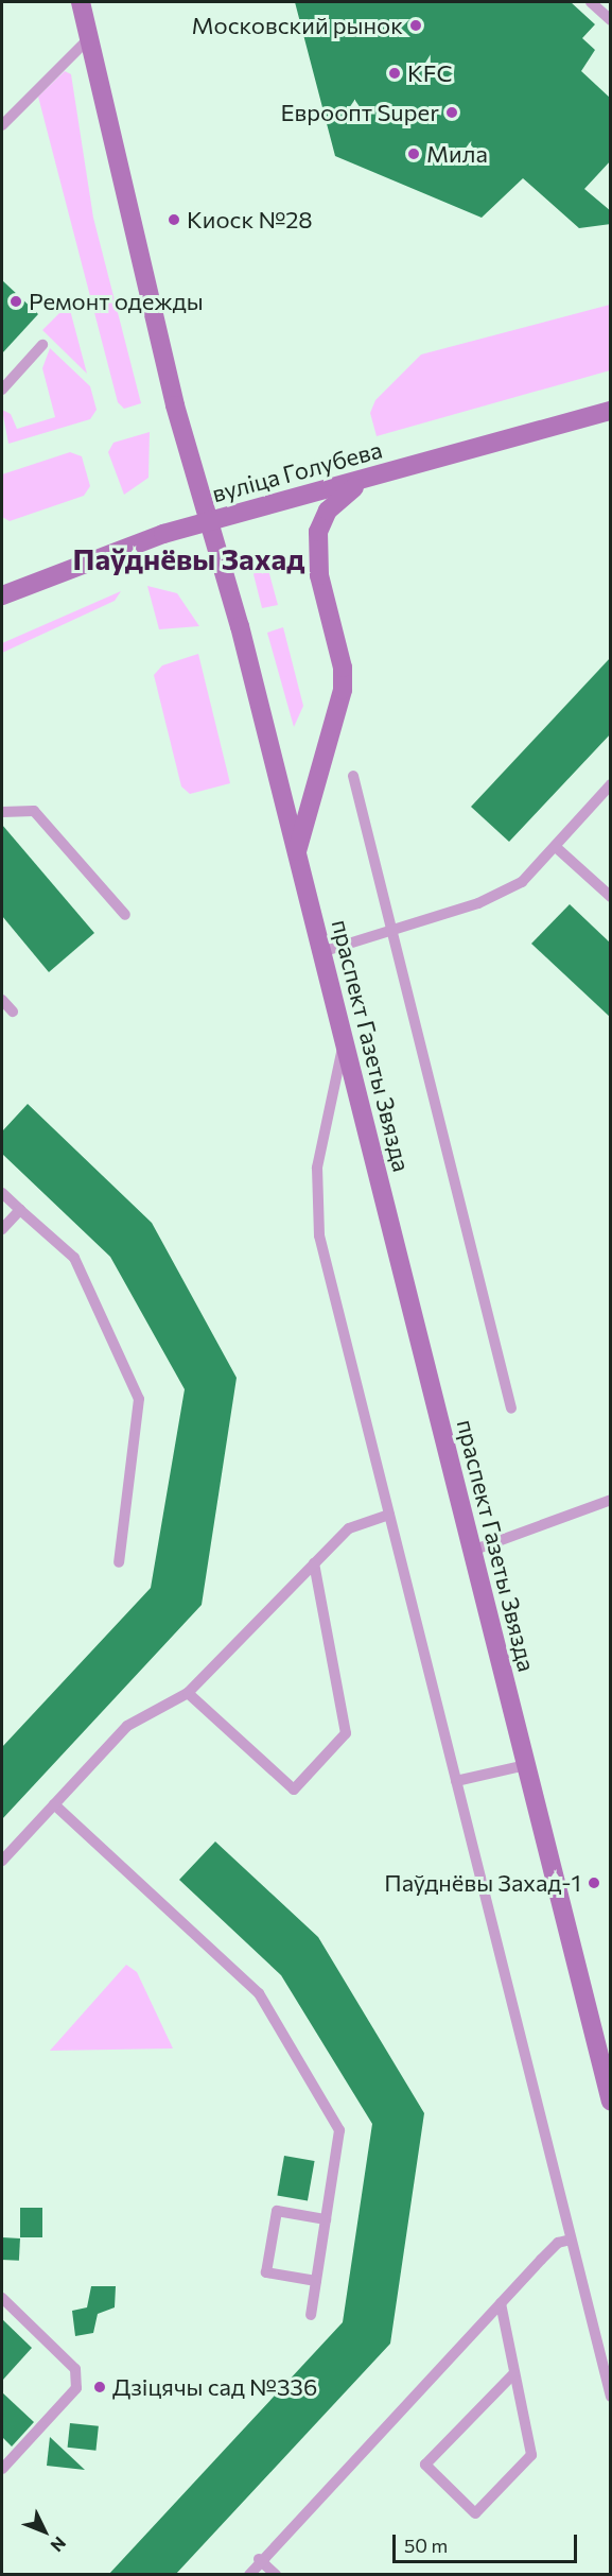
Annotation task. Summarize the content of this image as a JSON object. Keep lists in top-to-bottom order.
{
  "streets": {
    "main road": ["вуліца Голубева", "праспект Газеты Звязда"]
  },
  "crossings": [
    ["вуліца Голубева", "праспект Газеты Звязда"]
  ],
  "districts": ["Паўднёвы Захад"],
  "places": [
    "Московский рынок",
    "KFC",
    "Евроопт Super",
    "Мила",
    "Киоск №28",
    "Ремонт одежды",
    "Паўднёвы Захад-1",
    "Дзіцячы сад №336"
  ],
  "scale_bar": "50 m",
  "north": "bottom right"
}
